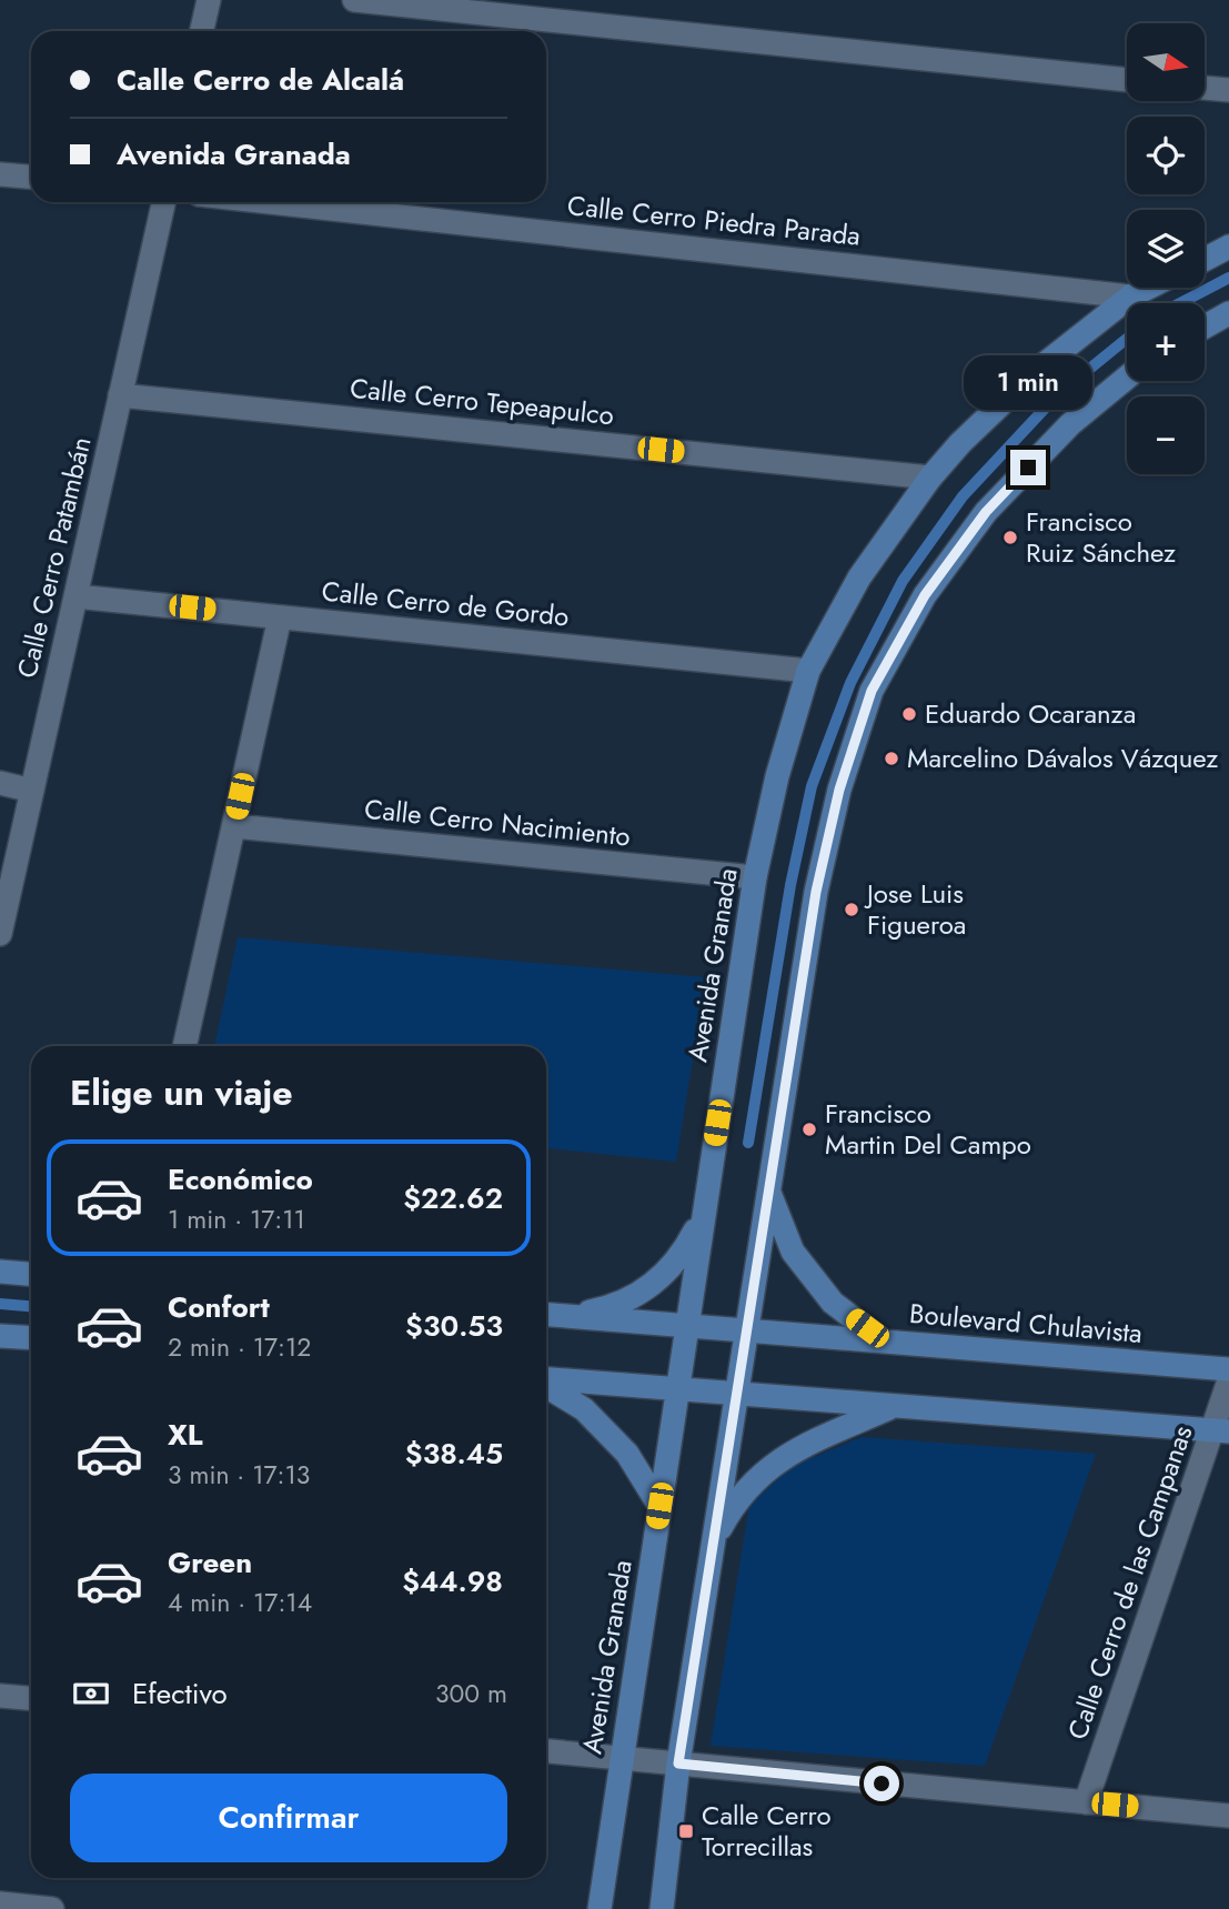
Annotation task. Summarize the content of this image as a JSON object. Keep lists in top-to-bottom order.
{
  "streets": {
    "main road": ["Avenida Granada", "Boulevard Chulavista"],
    "street": [
      "Calle Cerro Piedra Parada",
      "Calle Cerro Tepeapulco",
      "Calle Cerro Patambán",
      "Calle Cerro de Gordo",
      "Calle Cerro Nacimiento",
      "Calle Cerro de las Campanas"
    ]
  },
  "crossings": [
    ["Calle Cerro Piedra Parada", "Avenida Granada"],
    ["Calle Cerro Tepeapulco", "Calle Cerro Patambán"],
    ["Calle Cerro Tepeapulco", "Avenida Granada"],
    ["Calle Cerro Patambán", "Calle Cerro de Gordo"],
    ["Calle Cerro de Gordo", "Avenida Granada"],
    ["Calle Cerro Nacimiento", "Avenida Granada"],
    ["Avenida Granada", "Boulevard Chulavista"]
  ],
  "places": {
    "other": [
      "Francisco Ruiz Sánchez",
      "Eduardo Ocaranza",
      "Marcelino Dávalos Vázquez",
      "Jose Luis Figueroa",
      "Francisco Martin Del Campo"
    ],
    "transit": ["Calle Cerro Torrecillas"]
  },
  "north": "right",
  "page": {
    "map_buttons": ["+", "−"],
    "banner": ["Calle Cerro de Alcalá", "Avenida Granada"],
    "bubble": "1 min",
    "heading": "Elige un viaje",
    "list": [
      {
        "name": "Económico",
        "note": "1 min · 17:11",
        "value": "$22.62"
      },
      {
        "name": "Confort",
        "note": "2 min · 17:12",
        "value": "$30.53"
      },
      {
        "name": "XL",
        "note": "3 min · 17:13",
        "value": "$38.45"
      },
      {
        "name": "Green",
        "note": "4 min · 17:14",
        "value": "$44.98"
      }
    ],
    "pay": ["Efectivo", "300 m"],
    "buttons": "Confirmar"
  }
}
